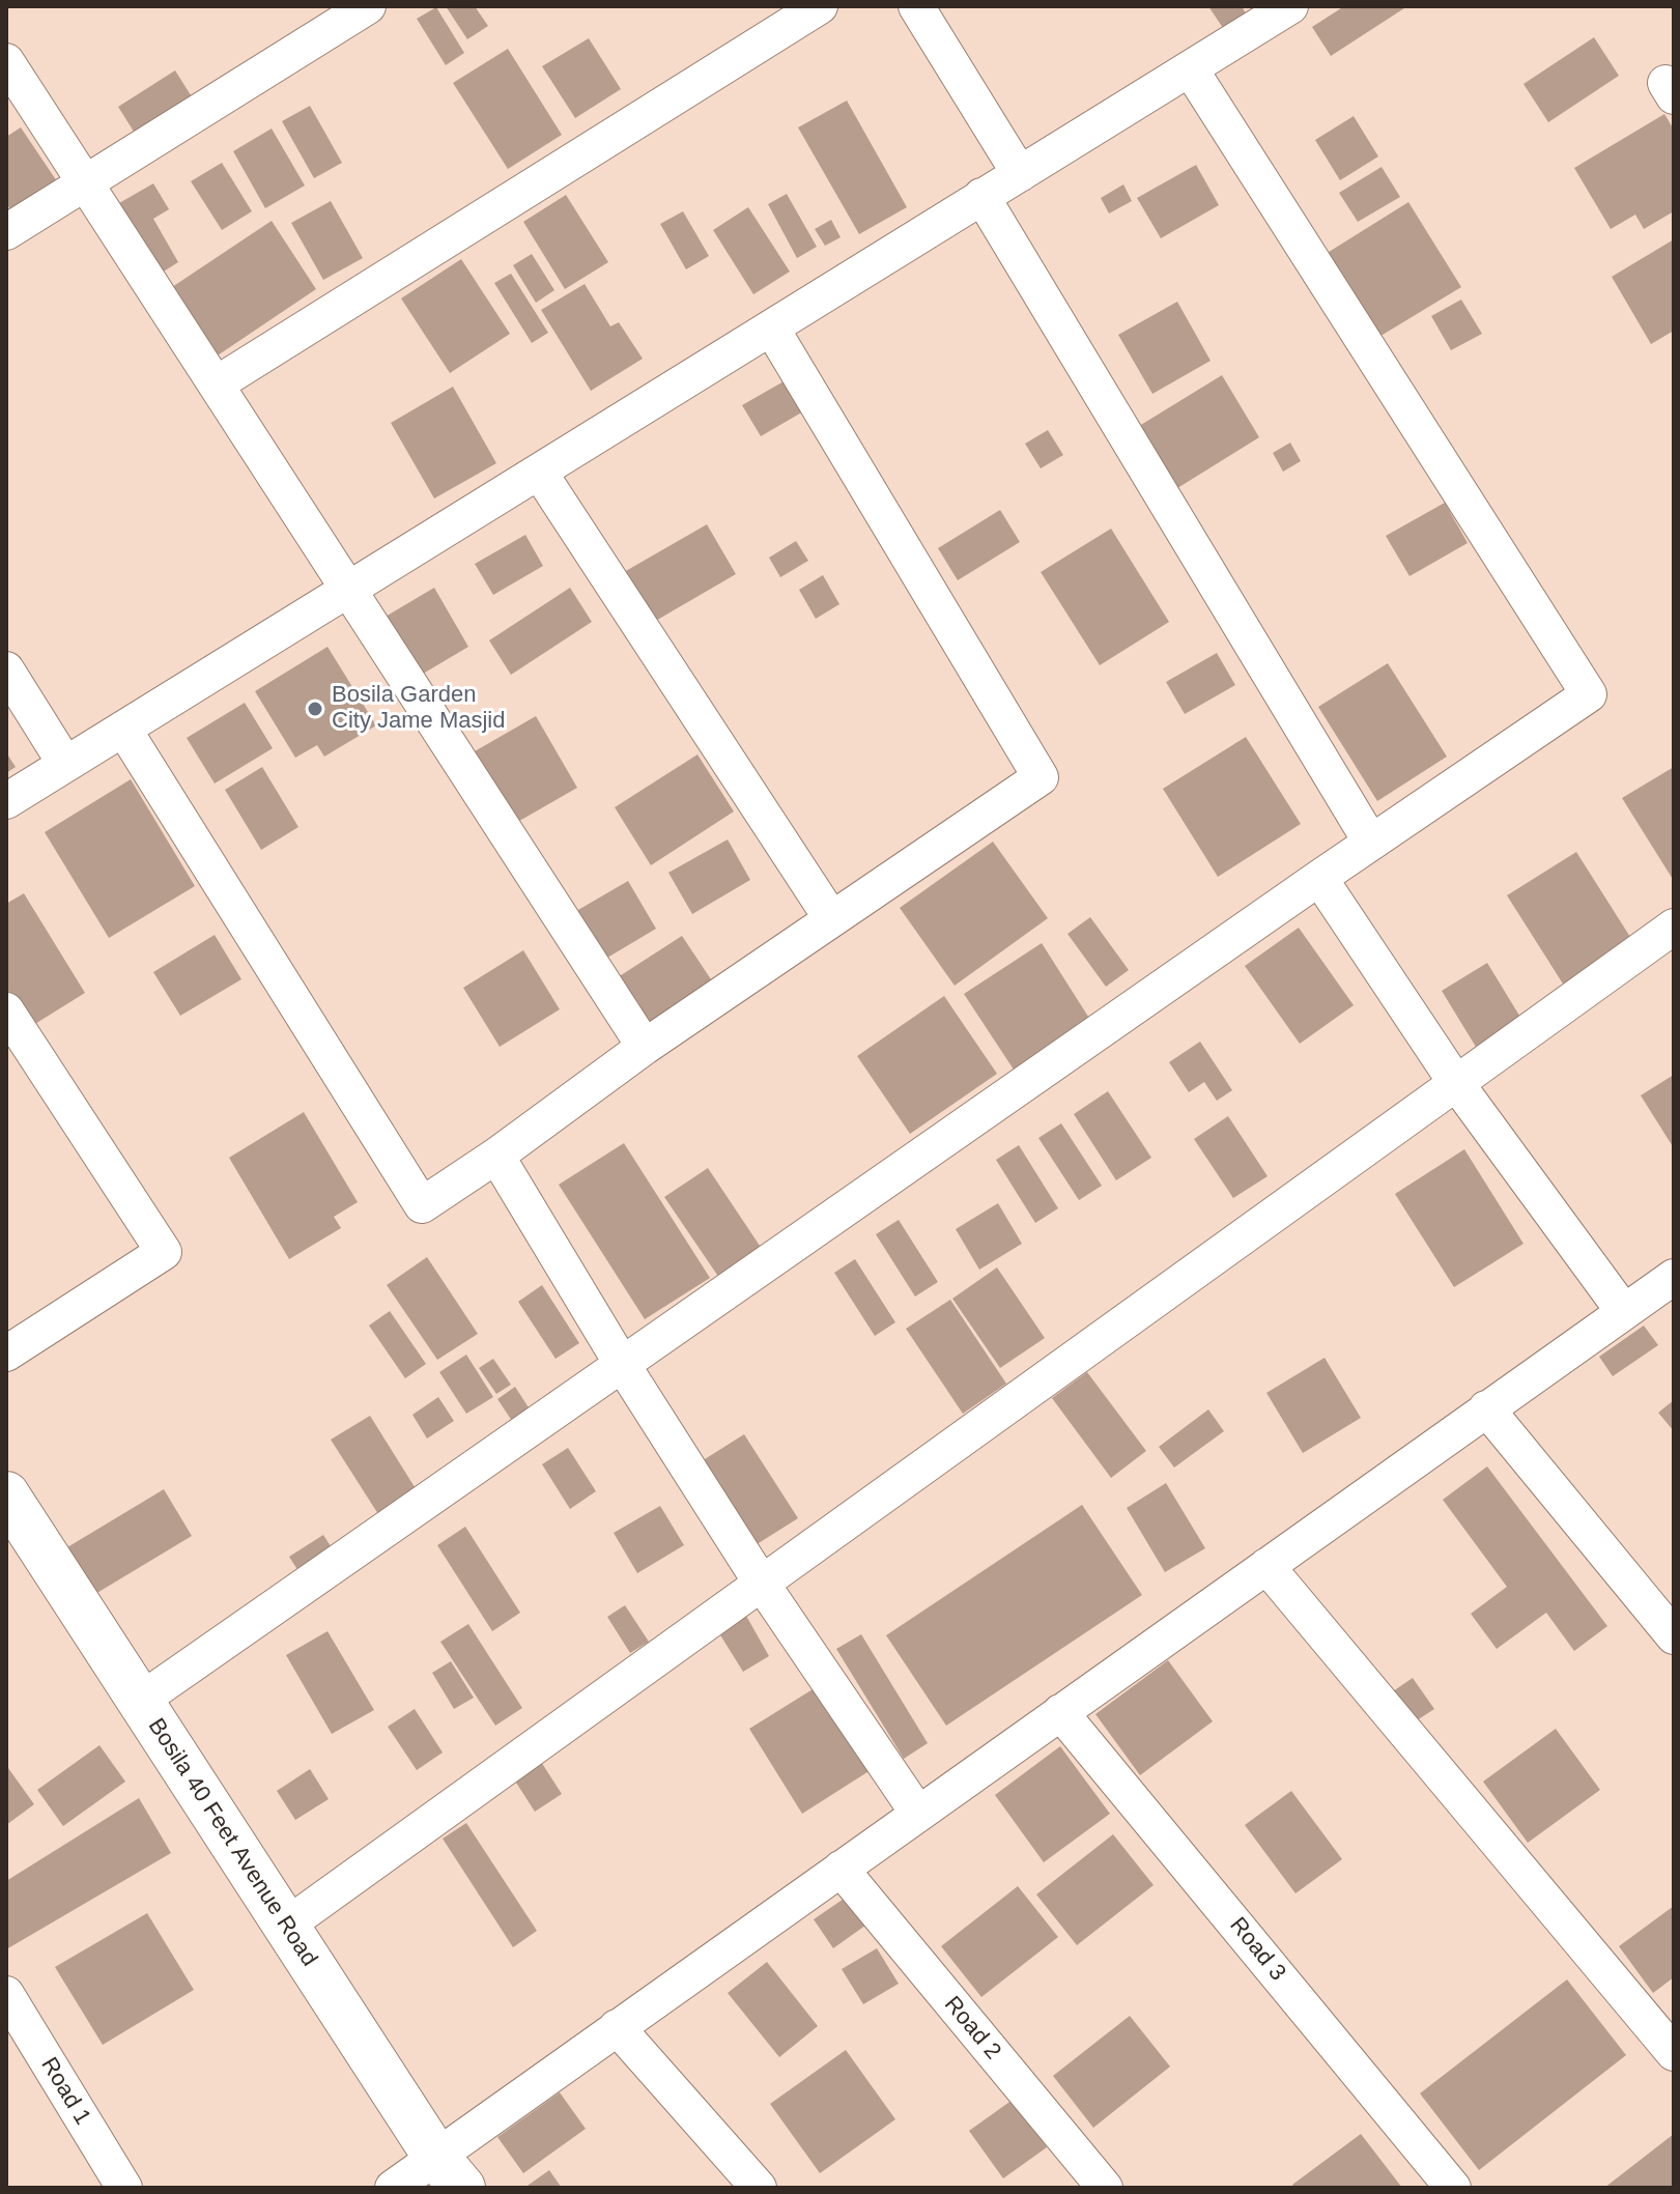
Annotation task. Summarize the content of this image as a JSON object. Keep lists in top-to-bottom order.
{
  "streets": {
    "street": [
      "Bosila 40 Feet Avenue Road",
      "Road 3",
      "Road 2",
      "Road 1"
    ]
  },
  "places": ["Bosila Garden City Jame Masjid"]
}
